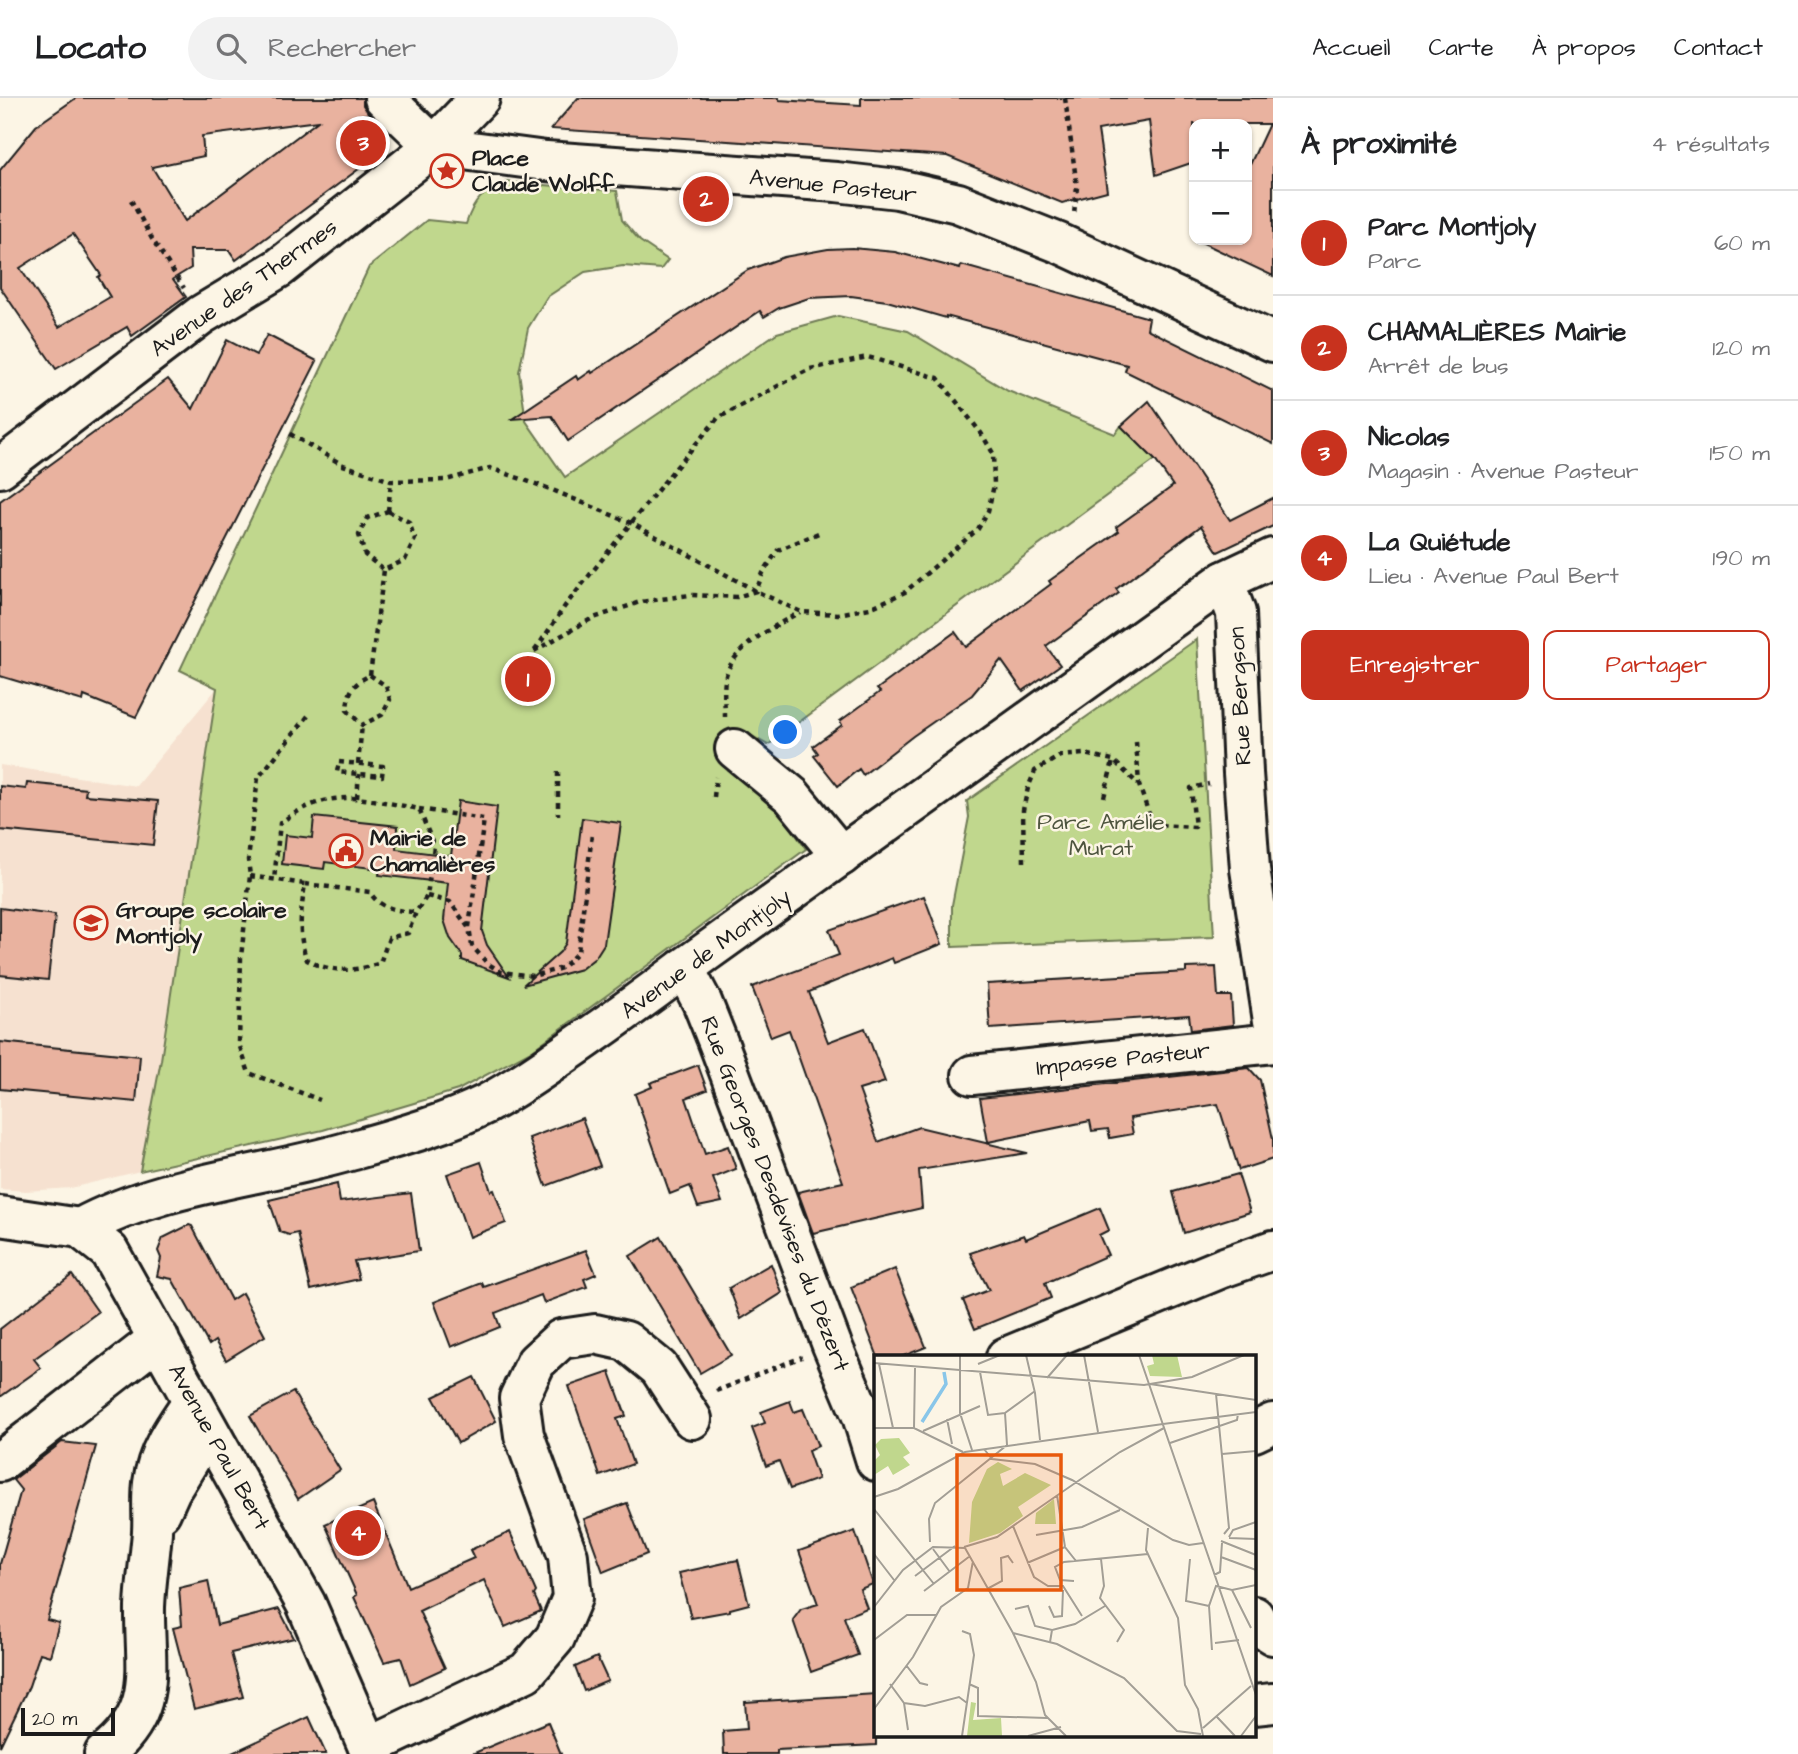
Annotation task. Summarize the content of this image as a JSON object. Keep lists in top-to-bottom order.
{
  "streets": {
    "street": [
      "Avenue Pasteur",
      "Avenue des Thermes",
      "Rue Bergson",
      "Avenue de Montjoly",
      "Impasse Pasteur",
      "Rue Georges Desdevises du Dézert",
      "Avenue Paul Bert"
    ]
  },
  "crossings": [
    ["Avenue Pasteur", "Avenue des Thermes"],
    ["Rue Bergson", "Avenue de Montjoly"],
    ["Avenue de Montjoly", "Rue Georges Desdevises du Dézert"],
    ["Avenue de Montjoly", "Avenue Paul Bert"]
  ],
  "parks": ["Parc Amélie Murat"],
  "places": {
    "place": ["Place Claude Wolff"],
    "public building": ["Mairie de Chamalières"],
    "school or university": ["Groupe scolaire Montjoly"]
  },
  "scale_bar": "20 m",
  "page": {
    "header": "Locato",
    "search": "Rechercher",
    "nav": [
      "Accueil",
      "Carte",
      "À propos",
      "Contact"
    ],
    "heading": ["À proximité", "4 résultats"],
    "pins": [
      "3",
      "2",
      "1",
      "4"
    ],
    "map_buttons": ["+", "−"],
    "list": [
      {
        "mark": "1",
        "name": "Parc Montjoly",
        "note": "Parc",
        "value": "60 m"
      },
      {
        "mark": "2",
        "name": "CHAMALIÈRES Mairie",
        "note": "Arrêt de bus",
        "value": "120 m"
      },
      {
        "mark": "3",
        "name": "Nicolas",
        "note": "Magasin · Avenue Pasteur",
        "value": "150 m"
      },
      {
        "mark": "4",
        "name": "La Quiétude",
        "note": "Lieu · Avenue Paul Bert",
        "value": "190 m"
      }
    ],
    "buttons": ["Enregistrer", "Partager"],
    "scale": "20 m"
  }
}
